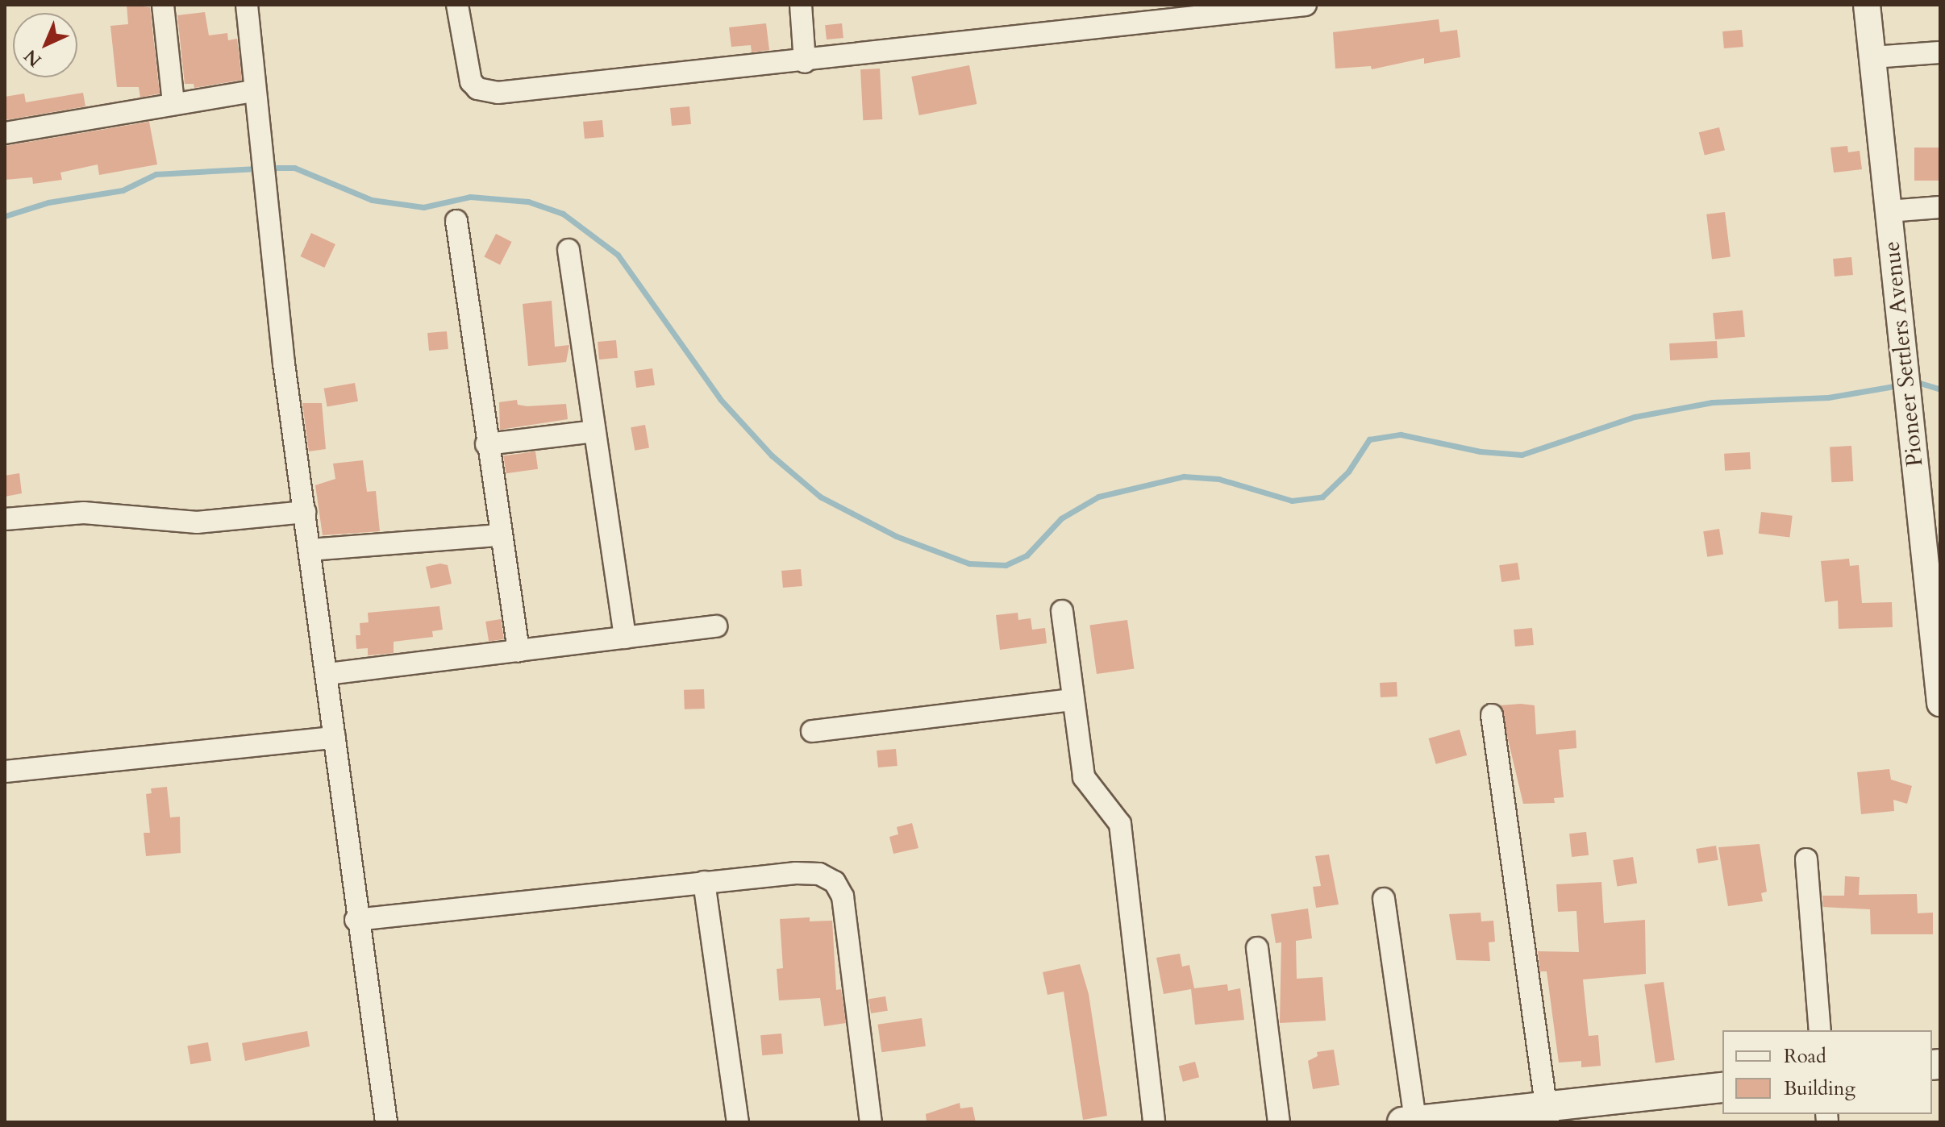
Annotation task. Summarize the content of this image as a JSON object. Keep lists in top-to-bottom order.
{
  "streets": {
    "street": ["Pioneer Settlers Avenue"]
  },
  "legend": ["Road", "Building"],
  "north": "bottom left"
}
